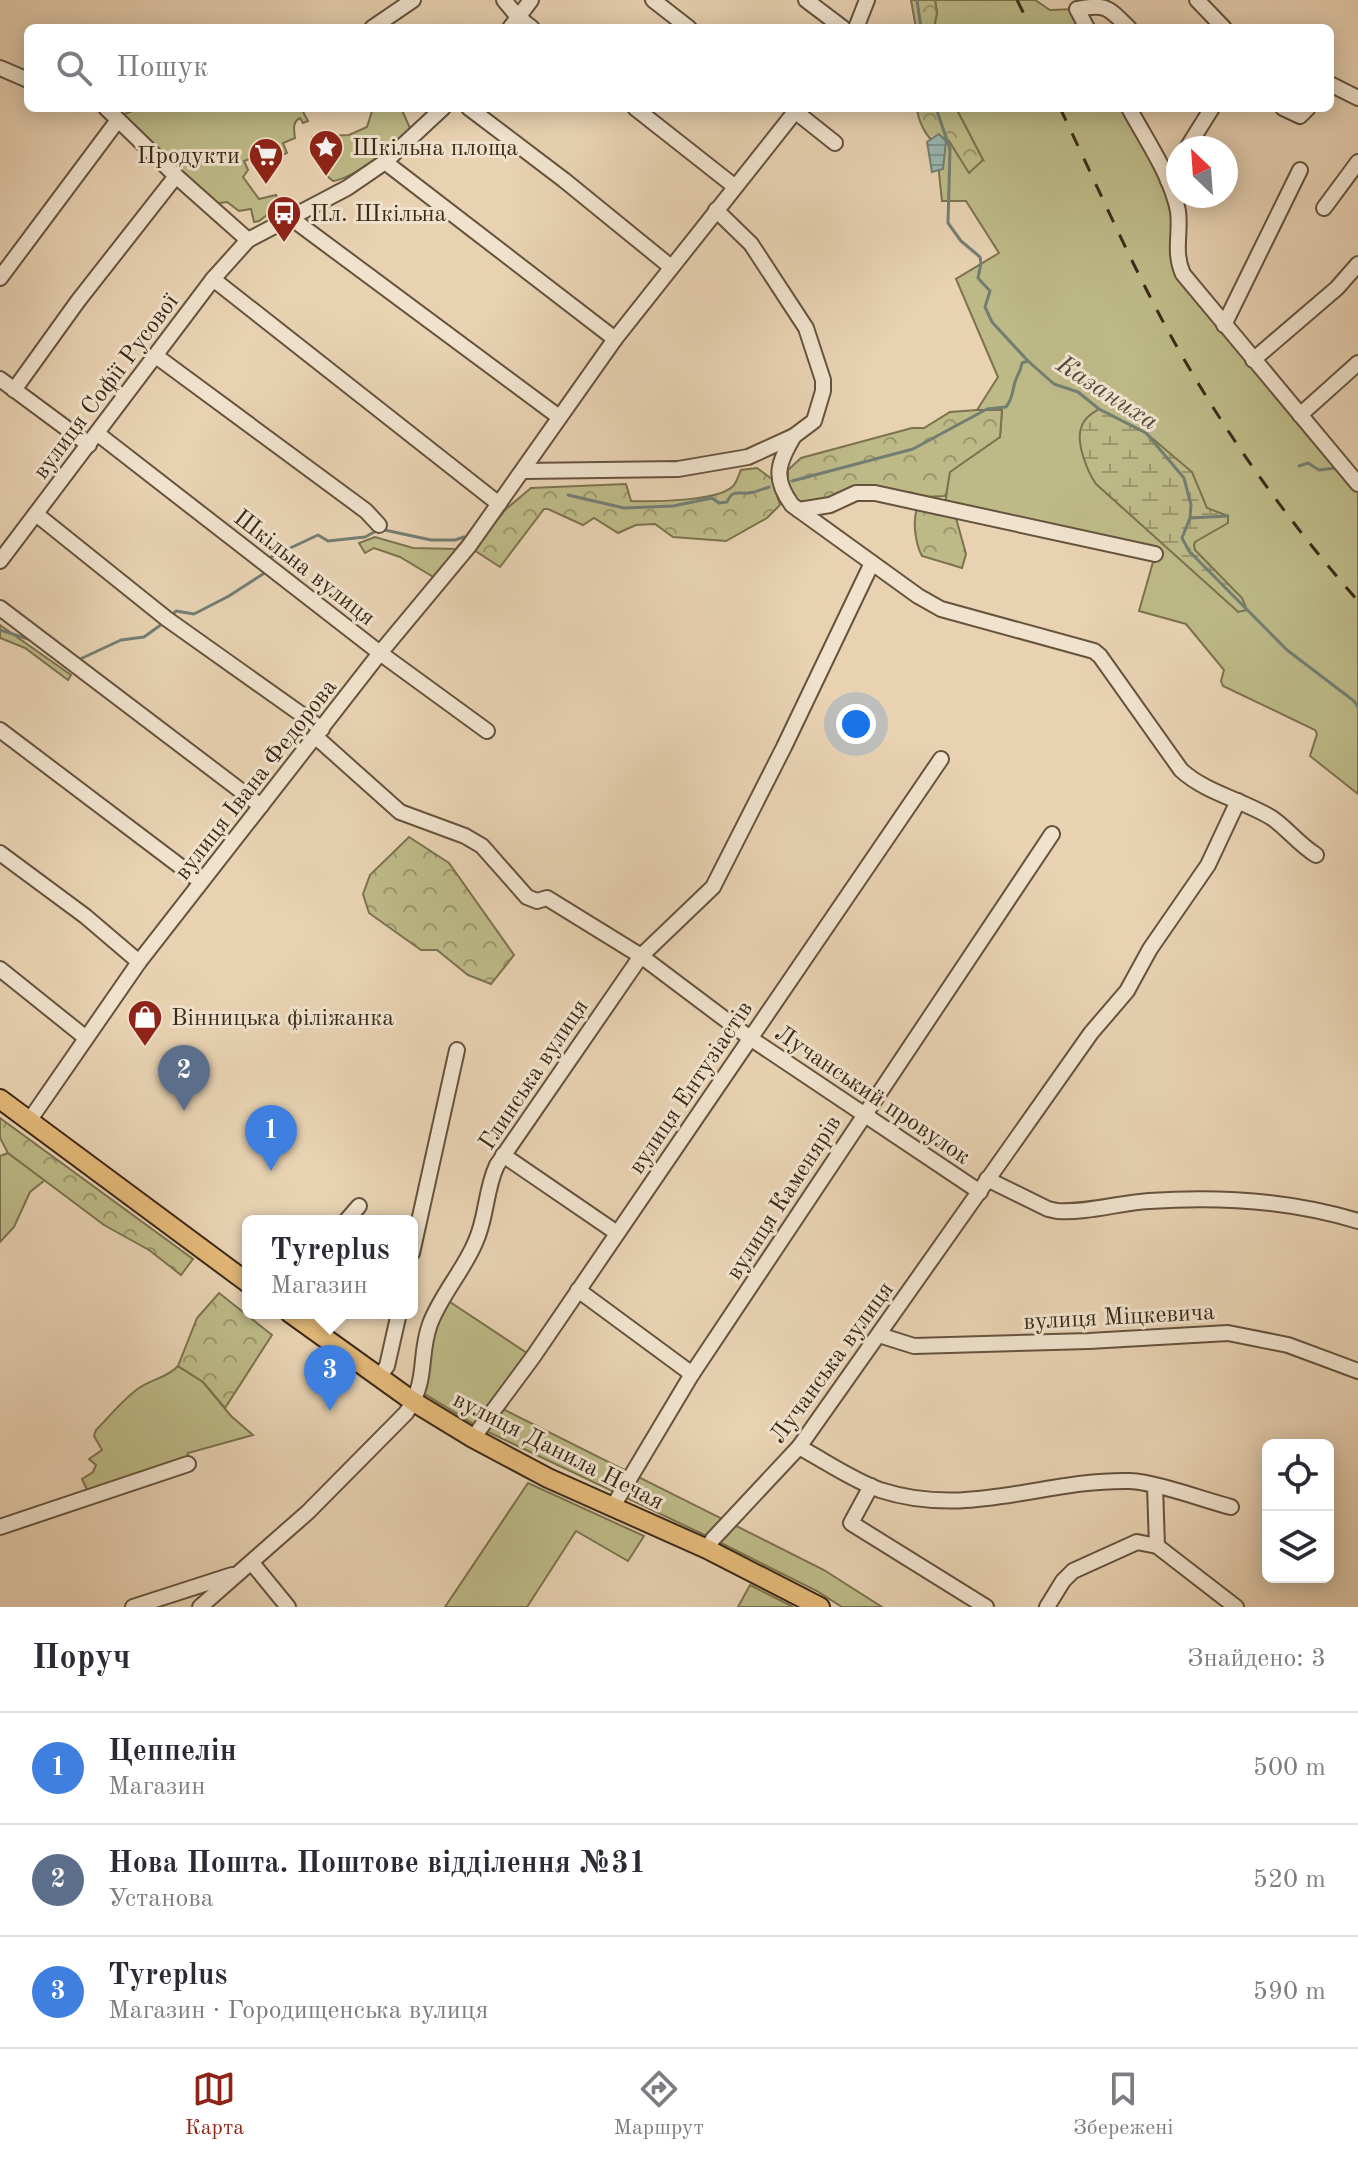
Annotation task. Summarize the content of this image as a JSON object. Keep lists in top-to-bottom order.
{
  "streets": {
    "main road": ["вулиця Данила Нечая"],
    "street": [
      "вулиця Софії Русової",
      "Шкільна вулиця",
      "вулиця Івана Федорова",
      "Глинська вулиця",
      "вулиця Ентузіастів",
      "Лучанський провулок",
      "вулиця Каменярів",
      "вулиця Міцкевича",
      "Лучанська вулиця"
    ]
  },
  "crossings": [
    ["вулиця Софії Русової", "Шкільна вулиця"],
    ["вулиця Софії Русової", "Лучанський провулок"],
    ["Шкільна вулиця", "вулиця Івана Федорова"],
    ["вулиця Івана Федорова", "Лучанський провулок"],
    ["Глинська вулиця", "Лучанський провулок"],
    ["Глинська вулиця", "вулиця Данила Нечая"],
    ["вулиця Ентузіастів", "Лучанський провулок"],
    ["вулиця Ентузіастів", "вулиця Данила Нечая"],
    ["Лучанський провулок", "вулиця Каменярів"],
    ["Лучанський провулок", "Лучанська вулиця"],
    ["вулиця Каменярів", "вулиця Данила Нечая"],
    ["вулиця Міцкевича", "Лучанська вулиця"],
    ["Лучанська вулиця", "вулиця Данила Нечая"]
  ],
  "water": ["Казаниха"],
  "places": {
    "place": ["Шкільна площа"],
    "supermarket": ["Продукти"],
    "bus stop": ["Пл. Шкільна"],
    "shop": ["Вінницька філіжанка"]
  },
  "north": "top left",
  "page": {
    "search": "Пошук",
    "pins": ["2", "1", "3"],
    "popup": ["Tyreplus", "Магазин"],
    "heading": ["Поруч", "Знайдено: 3"],
    "list": [
      {
        "mark": "1",
        "name": "Цеппелін",
        "note": "Магазин",
        "value": "500 m"
      },
      {
        "mark": "2",
        "name": "Нова Пошта. Поштове відділення №31",
        "note": "Установа",
        "value": "520 m"
      },
      {
        "mark": "3",
        "name": "Tyreplus",
        "note": "Магазин · Городищенська вулиця",
        "value": "590 m"
      }
    ],
    "nav": ["Карта", "Маршрут", "Збережені"]
  }
}
